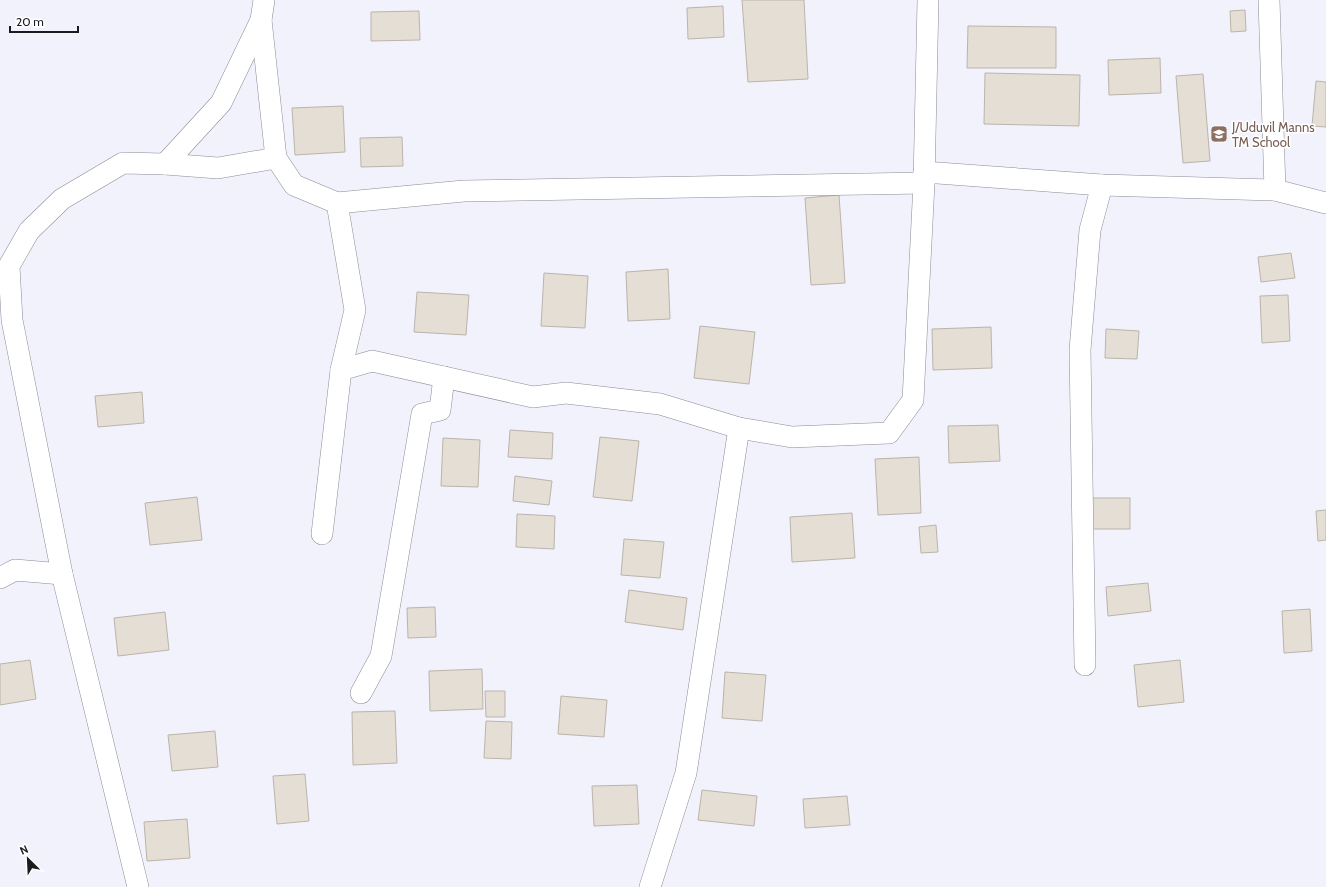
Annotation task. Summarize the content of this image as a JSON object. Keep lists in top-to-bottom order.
{
  "places": {
    "school or university": ["J/Uduvil Manns TM School"]
  },
  "scale_bar": "20 m",
  "north": "top left"
}
